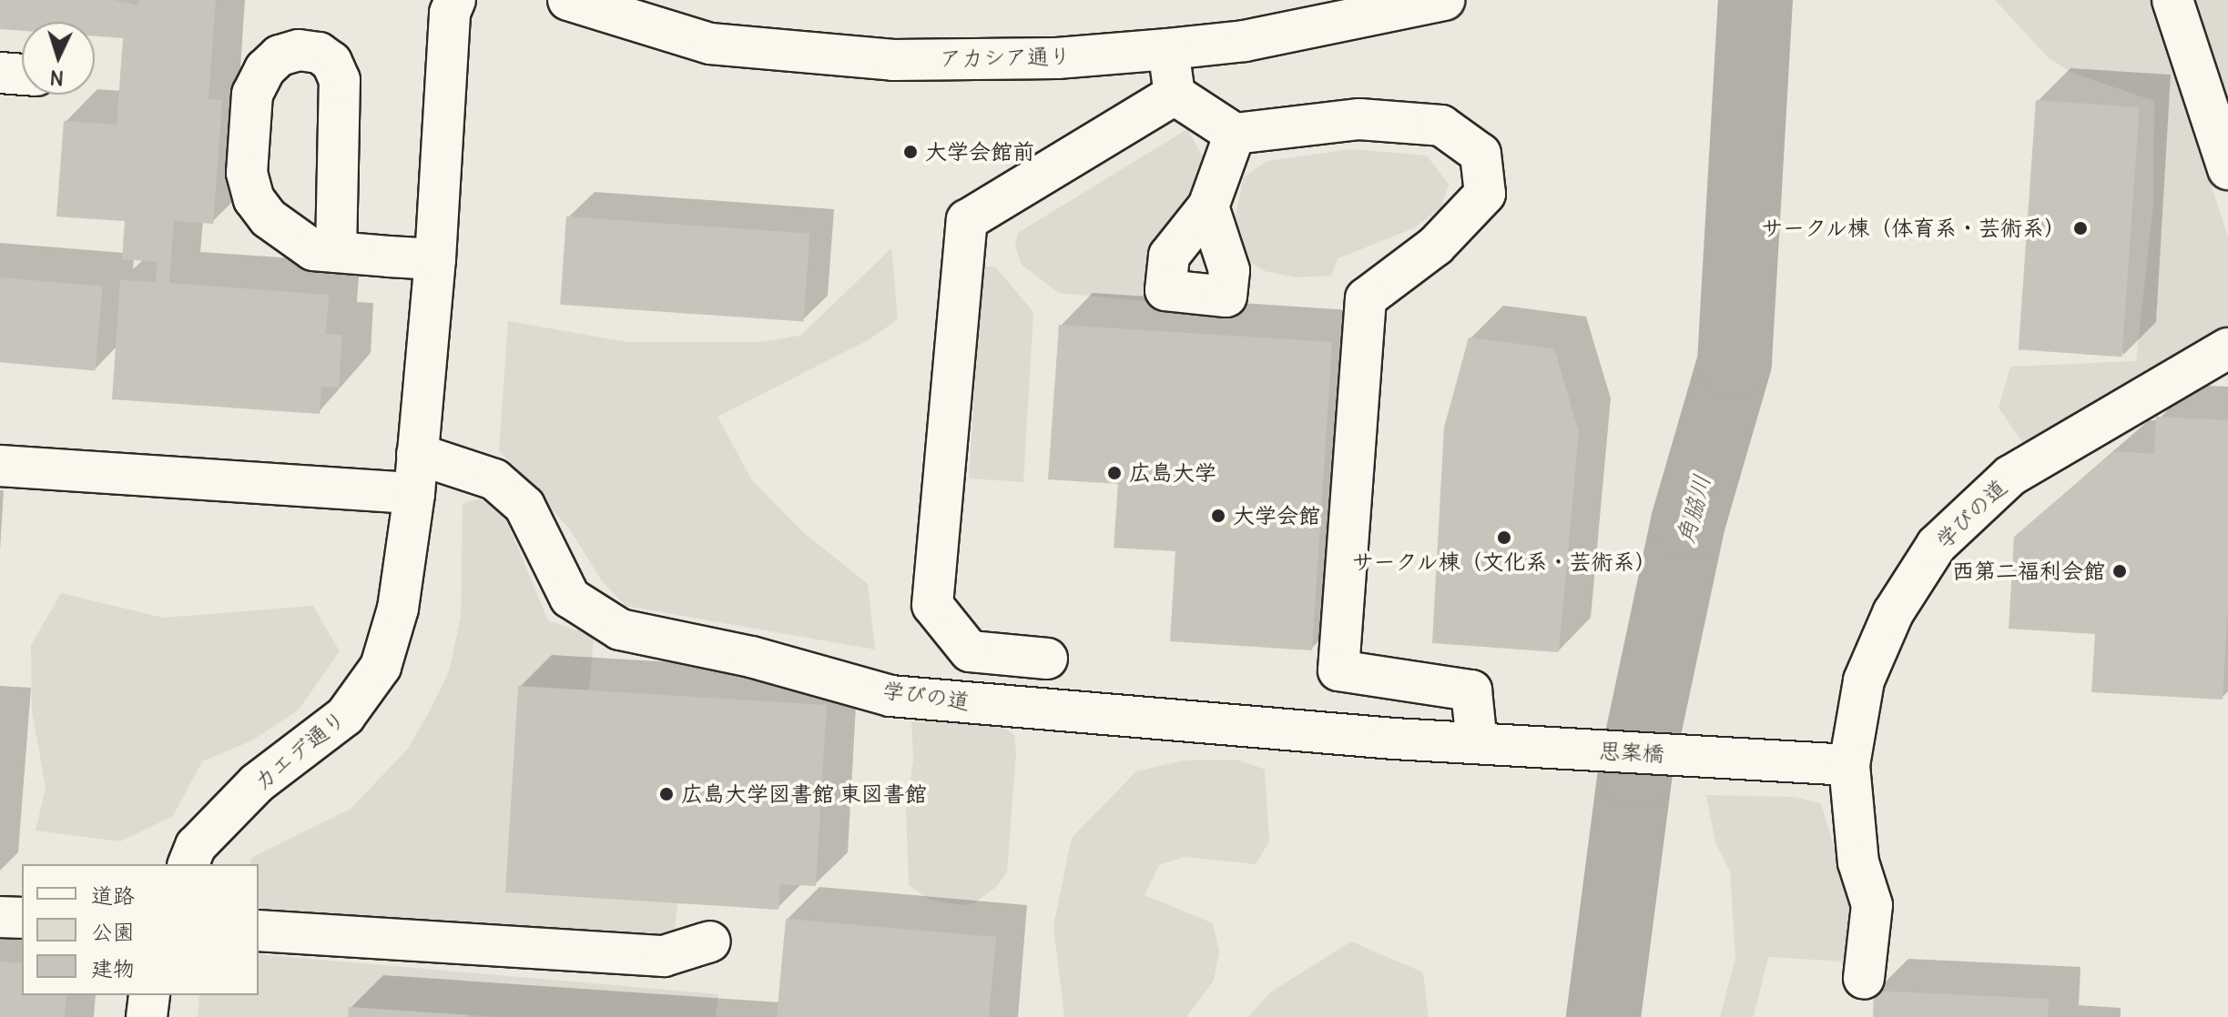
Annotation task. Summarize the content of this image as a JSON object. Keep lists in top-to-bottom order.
{
  "streets": {
    "street": [
      "アカシア通り",
      "学びの道",
      "カエデ通り",
      "思案橋"
    ]
  },
  "crossings": [
    ["学びの道", "カエデ通り"],
    ["学びの道", "思案橋"]
  ],
  "water": ["角脇川"],
  "places": [
    "大学会館前",
    "サークル棟（体育系・芸術系）",
    "広島大学",
    "大学会館",
    "サークル棟（文化系・芸術系）",
    "西第二福利会館",
    "広島大学図書館 東図書館"
  ],
  "legend": ["道路", "公園", "建物"],
  "north": "bottom"
}
